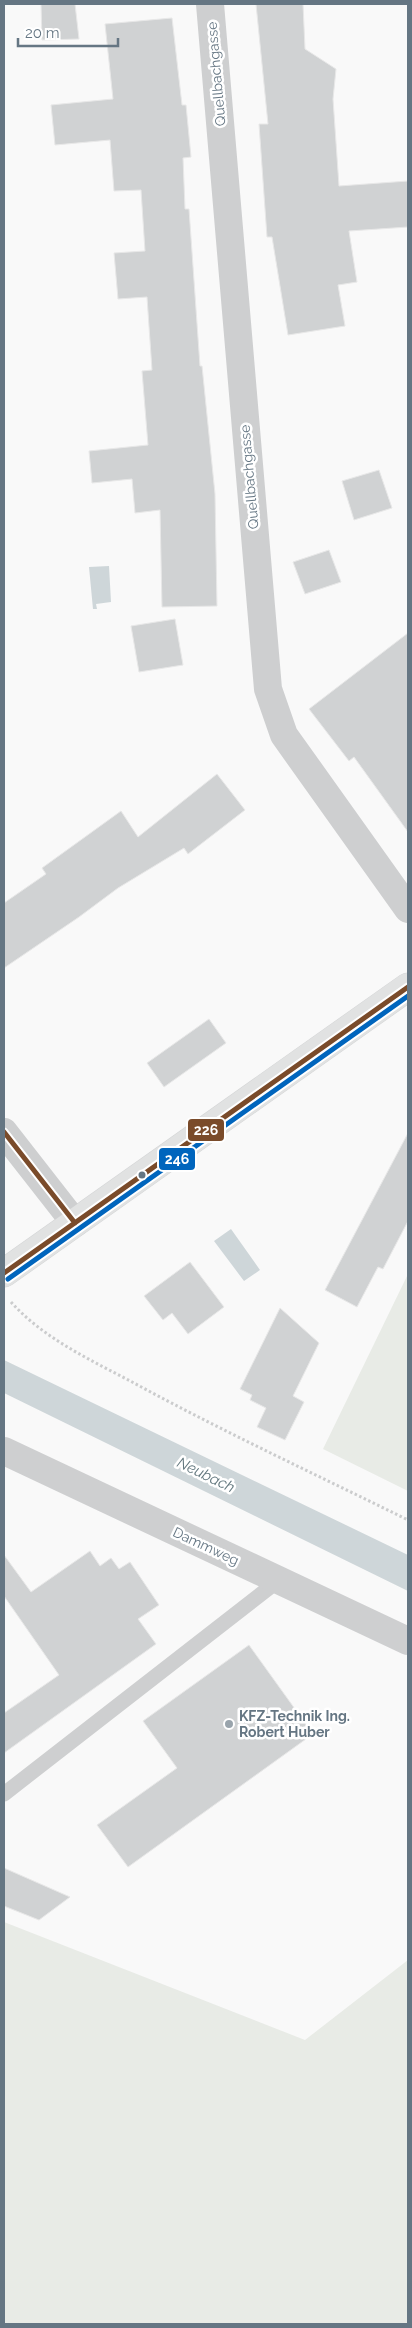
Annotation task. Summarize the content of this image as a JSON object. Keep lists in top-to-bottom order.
{
  "streets": {
    "street": ["Quellbachgasse", "Dammweg"]
  },
  "water": ["Neubach"],
  "places": ["KFZ-Technik Ing. Robert Huber"],
  "lines": ["transit line 226", "transit line 246"],
  "scale_bar": "20 m"
}
